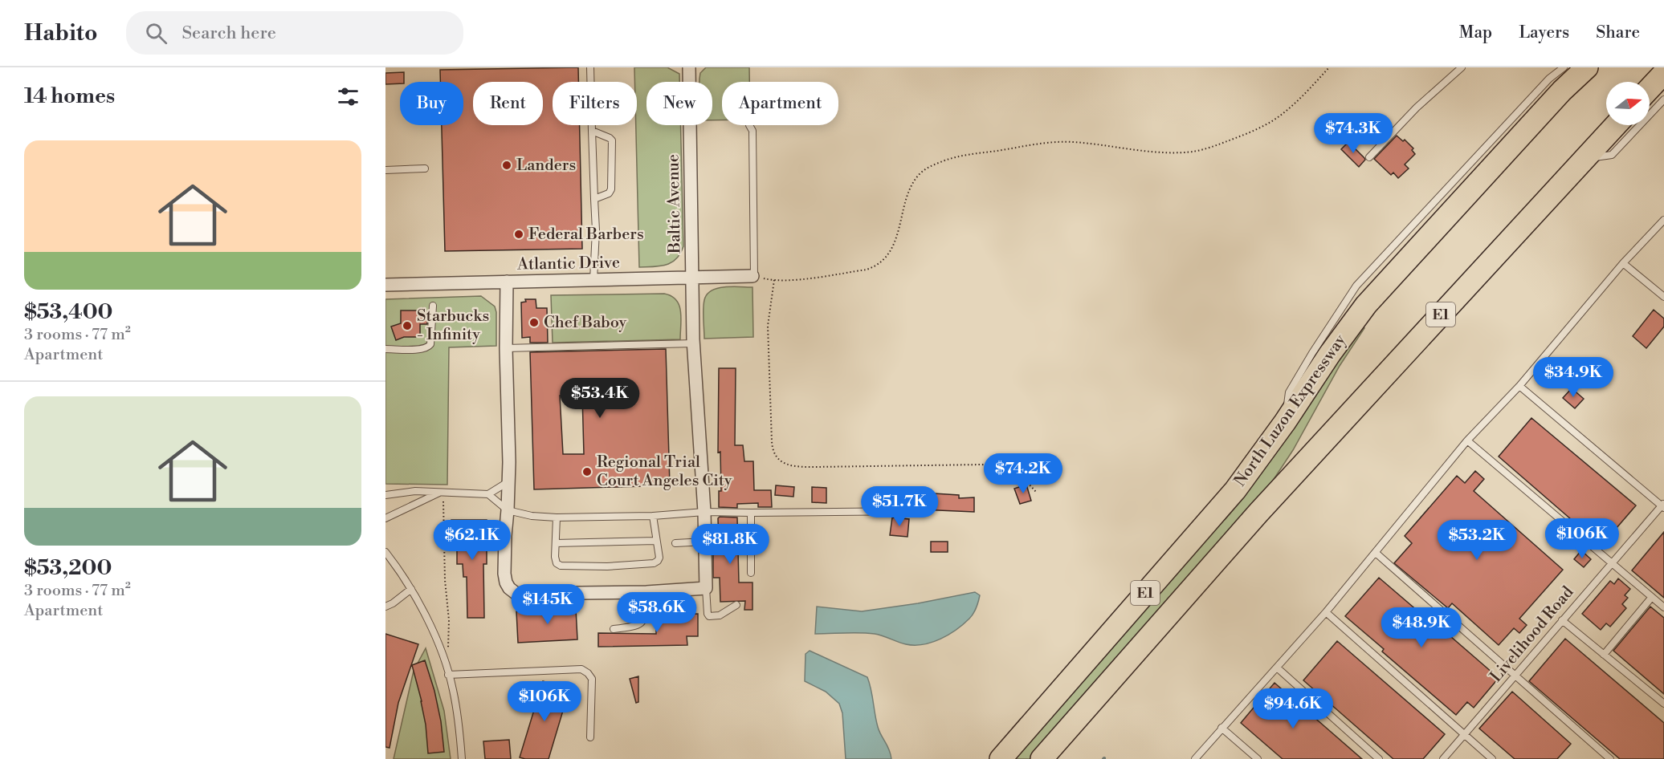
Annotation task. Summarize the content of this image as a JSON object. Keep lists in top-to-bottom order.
{
  "streets": {
    "highway": ["E1", "North Luzon Expressway"],
    "street": ["Baltic Avenue", "Atlantic Drive"],
    "lane": ["Livelihood Road"]
  },
  "crossings": [
    ["Baltic Avenue", "Atlantic Drive"]
  ],
  "places": [
    "Landers",
    "Federal Barbers",
    "Chef Baboy",
    "Starbucks - Infinity",
    "Regional Trial Court Angeles City"
  ],
  "north": "right",
  "page": {
    "header": "Habito",
    "search": "Search here",
    "nav": ["Map", "Layers", "Share"],
    "heading": "14 homes",
    "chip": [
      "Buy",
      "Rent",
      "Filters",
      "New",
      "Apartment"
    ],
    "price": [
      "$74.3K",
      "$34.9K",
      "$53.4K",
      "$74.2K",
      "$51.7K",
      "$106K",
      "$62.1K",
      "$53.2K",
      "$81.8K",
      "$145K",
      "$58.6K",
      "$48.9K",
      "$106K",
      "$94.6K"
    ],
    "list": [
      {
        "name": "$53,400",
        "note": "3 rooms · 77 m² · Apartment"
      },
      {
        "name": "$53,200",
        "note": "3 rooms · 77 m² · Apartment"
      }
    ]
  }
}
